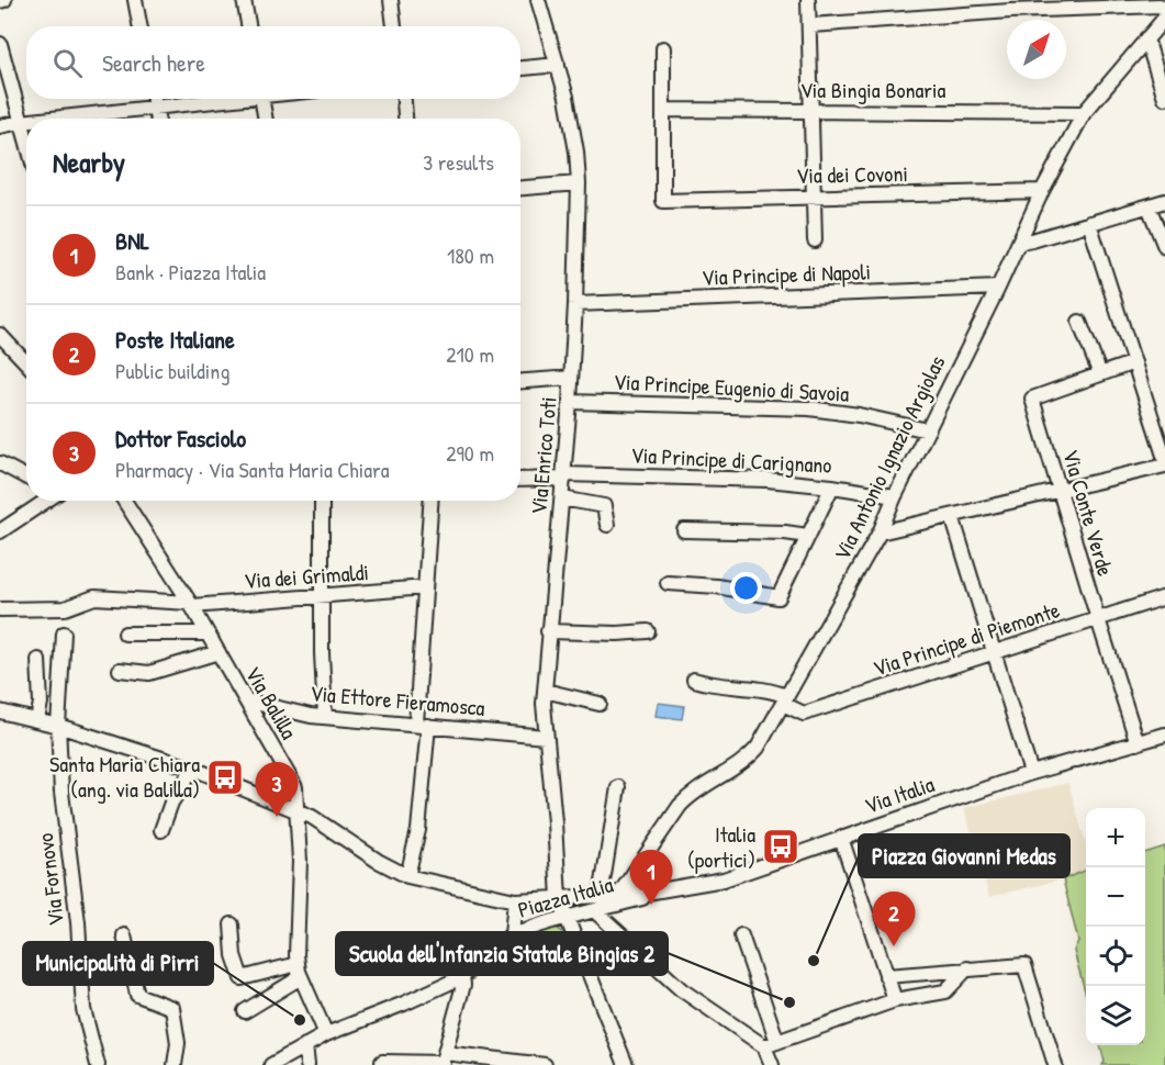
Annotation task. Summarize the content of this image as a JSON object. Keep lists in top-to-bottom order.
{
  "streets": {
    "street": [
      "Via Bingia Bonaria",
      "Via dei Covoni",
      "Via Principe di Napoli",
      "Via Principe Eugenio di Savoia",
      "Via Enrico Toti",
      "Via Antonio Ignazio Argiolas",
      "Via Principe di Carignano",
      "Via Conte Verde",
      "Via dei Grimaldi",
      "Via Principe di Piemonte",
      "Via Ettore Fieramosca",
      "Via Balilla",
      "Via Italia",
      "Via Fornovo",
      "Piazza Italia"
    ]
  },
  "crossings": [
    ["Via Bingia Bonaria", "Via dei Covoni"],
    ["Via Bingia Bonaria", "Via Antonio Ignazio Argiolas"],
    ["Via dei Covoni", "Via Antonio Ignazio Argiolas"],
    ["Via Principe di Napoli", "Via Enrico Toti"],
    ["Via Principe di Napoli", "Via Antonio Ignazio Argiolas"],
    ["Via Principe Eugenio di Savoia", "Via Enrico Toti"],
    ["Via Principe Eugenio di Savoia", "Via Antonio Ignazio Argiolas"],
    ["Via Enrico Toti", "Via Principe di Carignano"],
    ["Via Enrico Toti", "Via Ettore Fieramosca"],
    ["Via Enrico Toti", "Piazza Italia"],
    ["Via Antonio Ignazio Argiolas", "Via Principe di Carignano"],
    ["Via Antonio Ignazio Argiolas", "Via Principe di Piemonte"],
    ["Via Antonio Ignazio Argiolas", "Piazza Italia"],
    ["Via Conte Verde", "Via Principe di Piemonte"],
    ["Via Conte Verde", "Via Italia"],
    ["Via dei Grimaldi", "Via Balilla"],
    ["Via Ettore Fieramosca", "Via Balilla"],
    ["Via Italia", "Piazza Italia"]
  ],
  "places": {
    "bus stop": ["Santa Maria Chiara (ang. via Balilla)", "Italia (portici)"],
    "other": ["Piazza Giovanni Medas", "Scuola dell'Infanzia Statale Bingias 2", "Municipalità di Pirri"]
  },
  "north": "top right",
  "page": {
    "search": "Search here",
    "heading": ["Nearby", "3 results"],
    "list": [
      {
        "mark": "1",
        "name": "BNL",
        "note": "Bank · Piazza Italia",
        "value": "180 m"
      },
      {
        "mark": "2",
        "name": "Poste Italiane",
        "note": "Public building",
        "value": "210 m"
      },
      {
        "mark": "3",
        "name": "Dottor Fasciolo",
        "note": "Pharmacy · Via Santa Maria Chiara",
        "value": "290 m"
      }
    ],
    "pins": ["3", "1", "2"],
    "map_buttons": ["+", "−"]
  }
}
